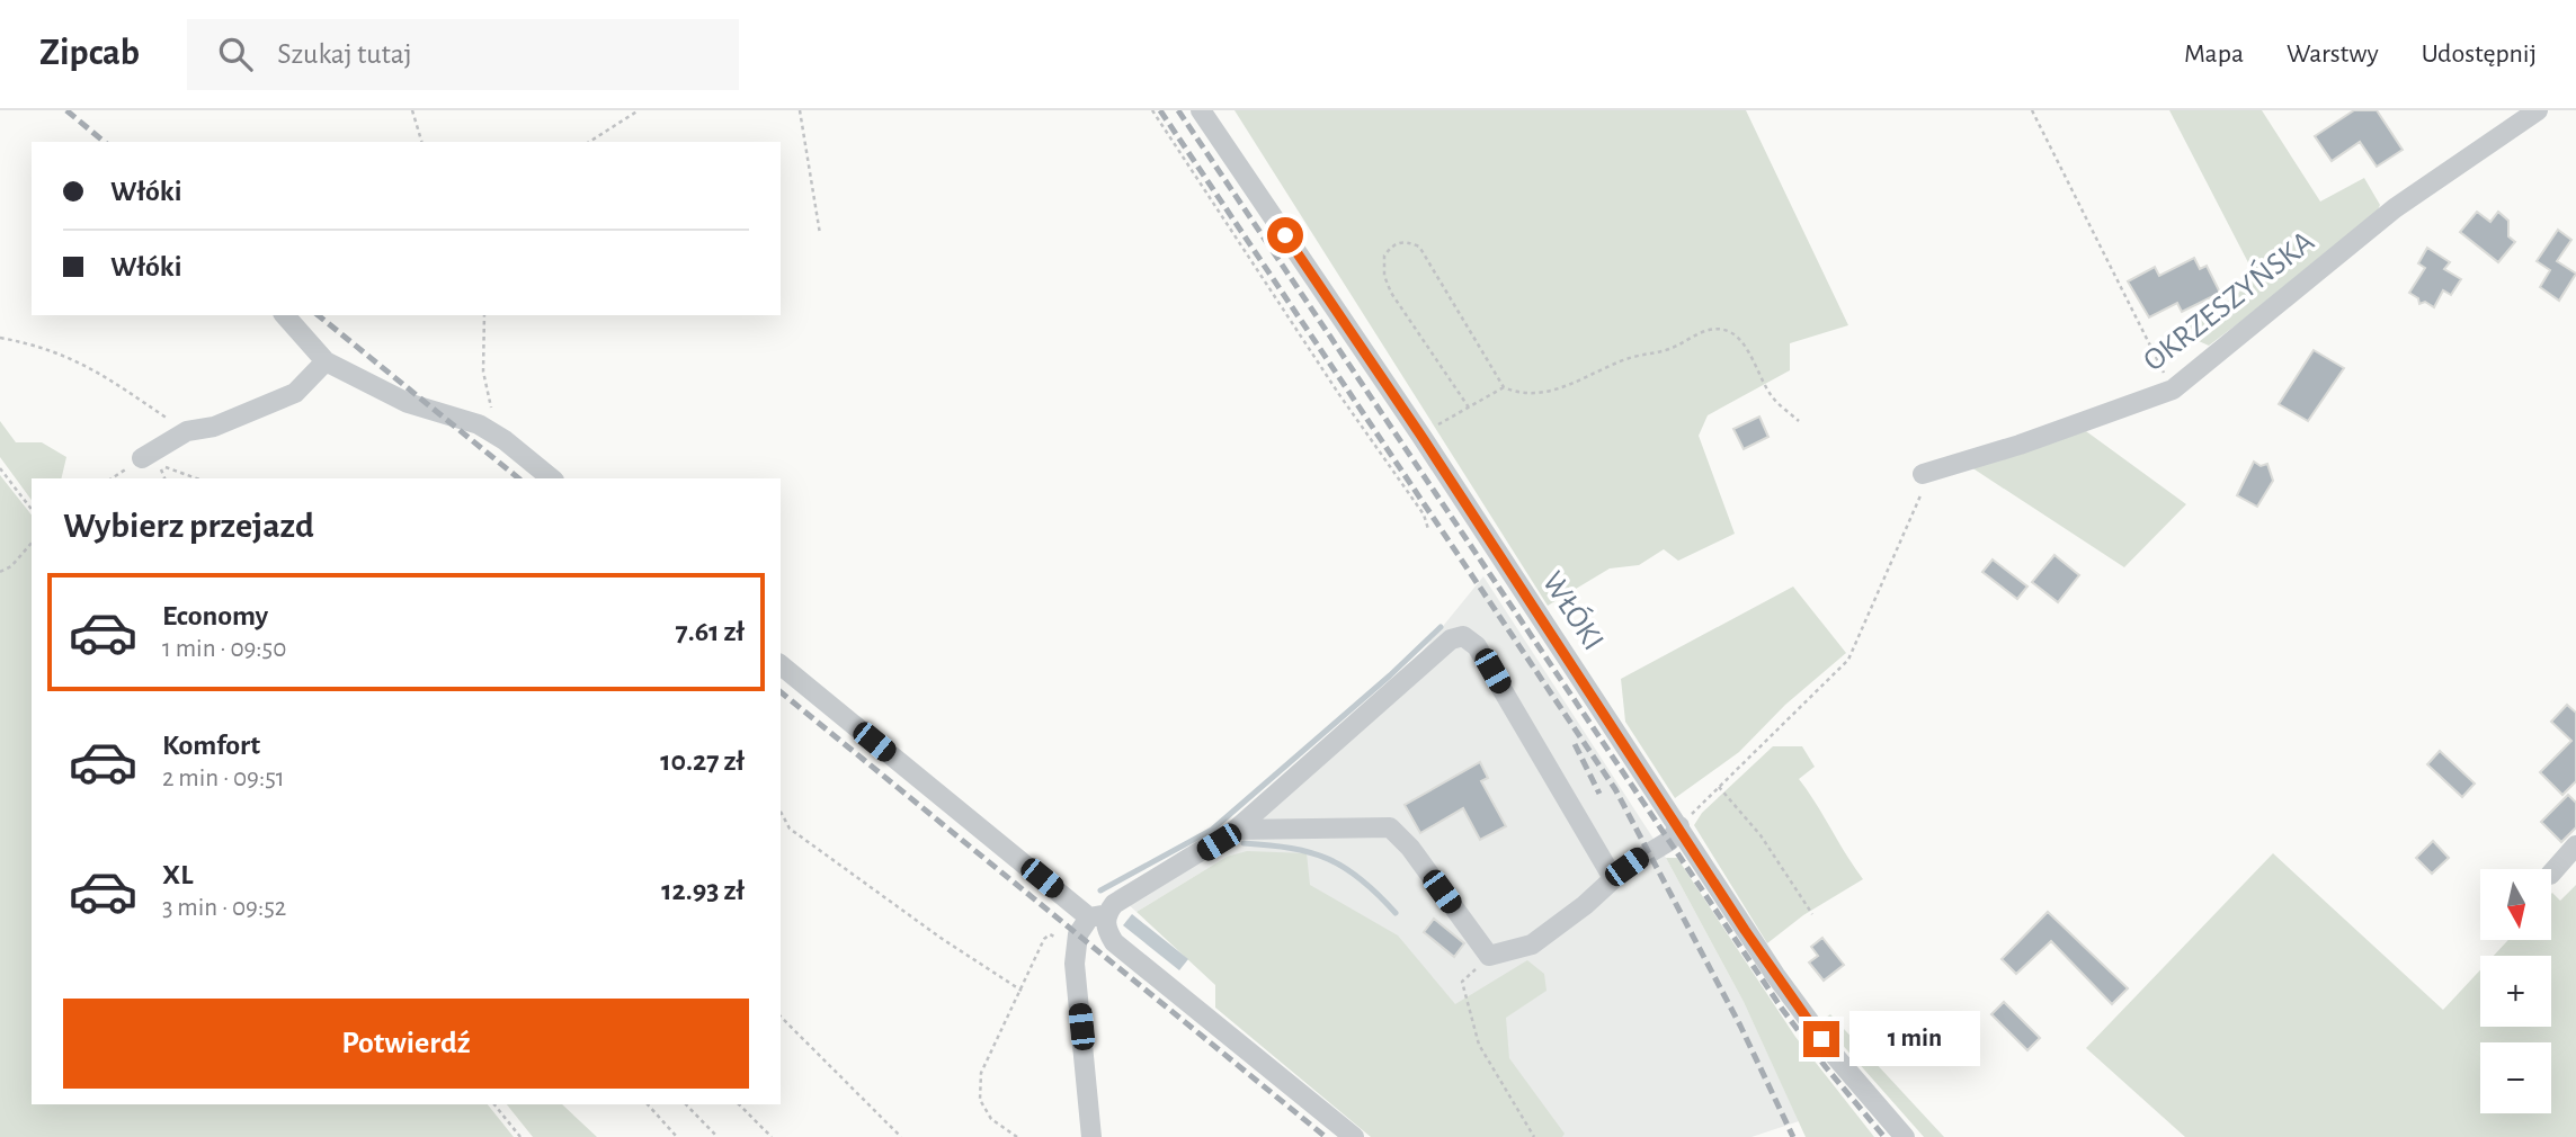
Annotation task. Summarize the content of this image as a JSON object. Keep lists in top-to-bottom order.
{
  "streets": {
    "street": ["OKRZESZYŃSKA", "WŁÓKI"]
  },
  "north": "bottom",
  "page": {
    "header": "Zipcab",
    "search": "Szukaj tutaj",
    "nav": ["Mapa", "Warstwy", "Udostępnij"],
    "banner": ["Włóki", "Włóki"],
    "heading": "Wybierz przejazd",
    "list": [
      {
        "name": "Economy",
        "note": "1 min · 09:50",
        "value": "7.61 zł"
      },
      {
        "name": "Komfort",
        "note": "2 min · 09:51",
        "value": "10.27 zł"
      },
      {
        "name": "XL",
        "note": "3 min · 09:52",
        "value": "12.93 zł"
      }
    ],
    "map_buttons": ["+", "−"],
    "buttons": "Potwierdź",
    "bubble": "1 min"
  }
}
